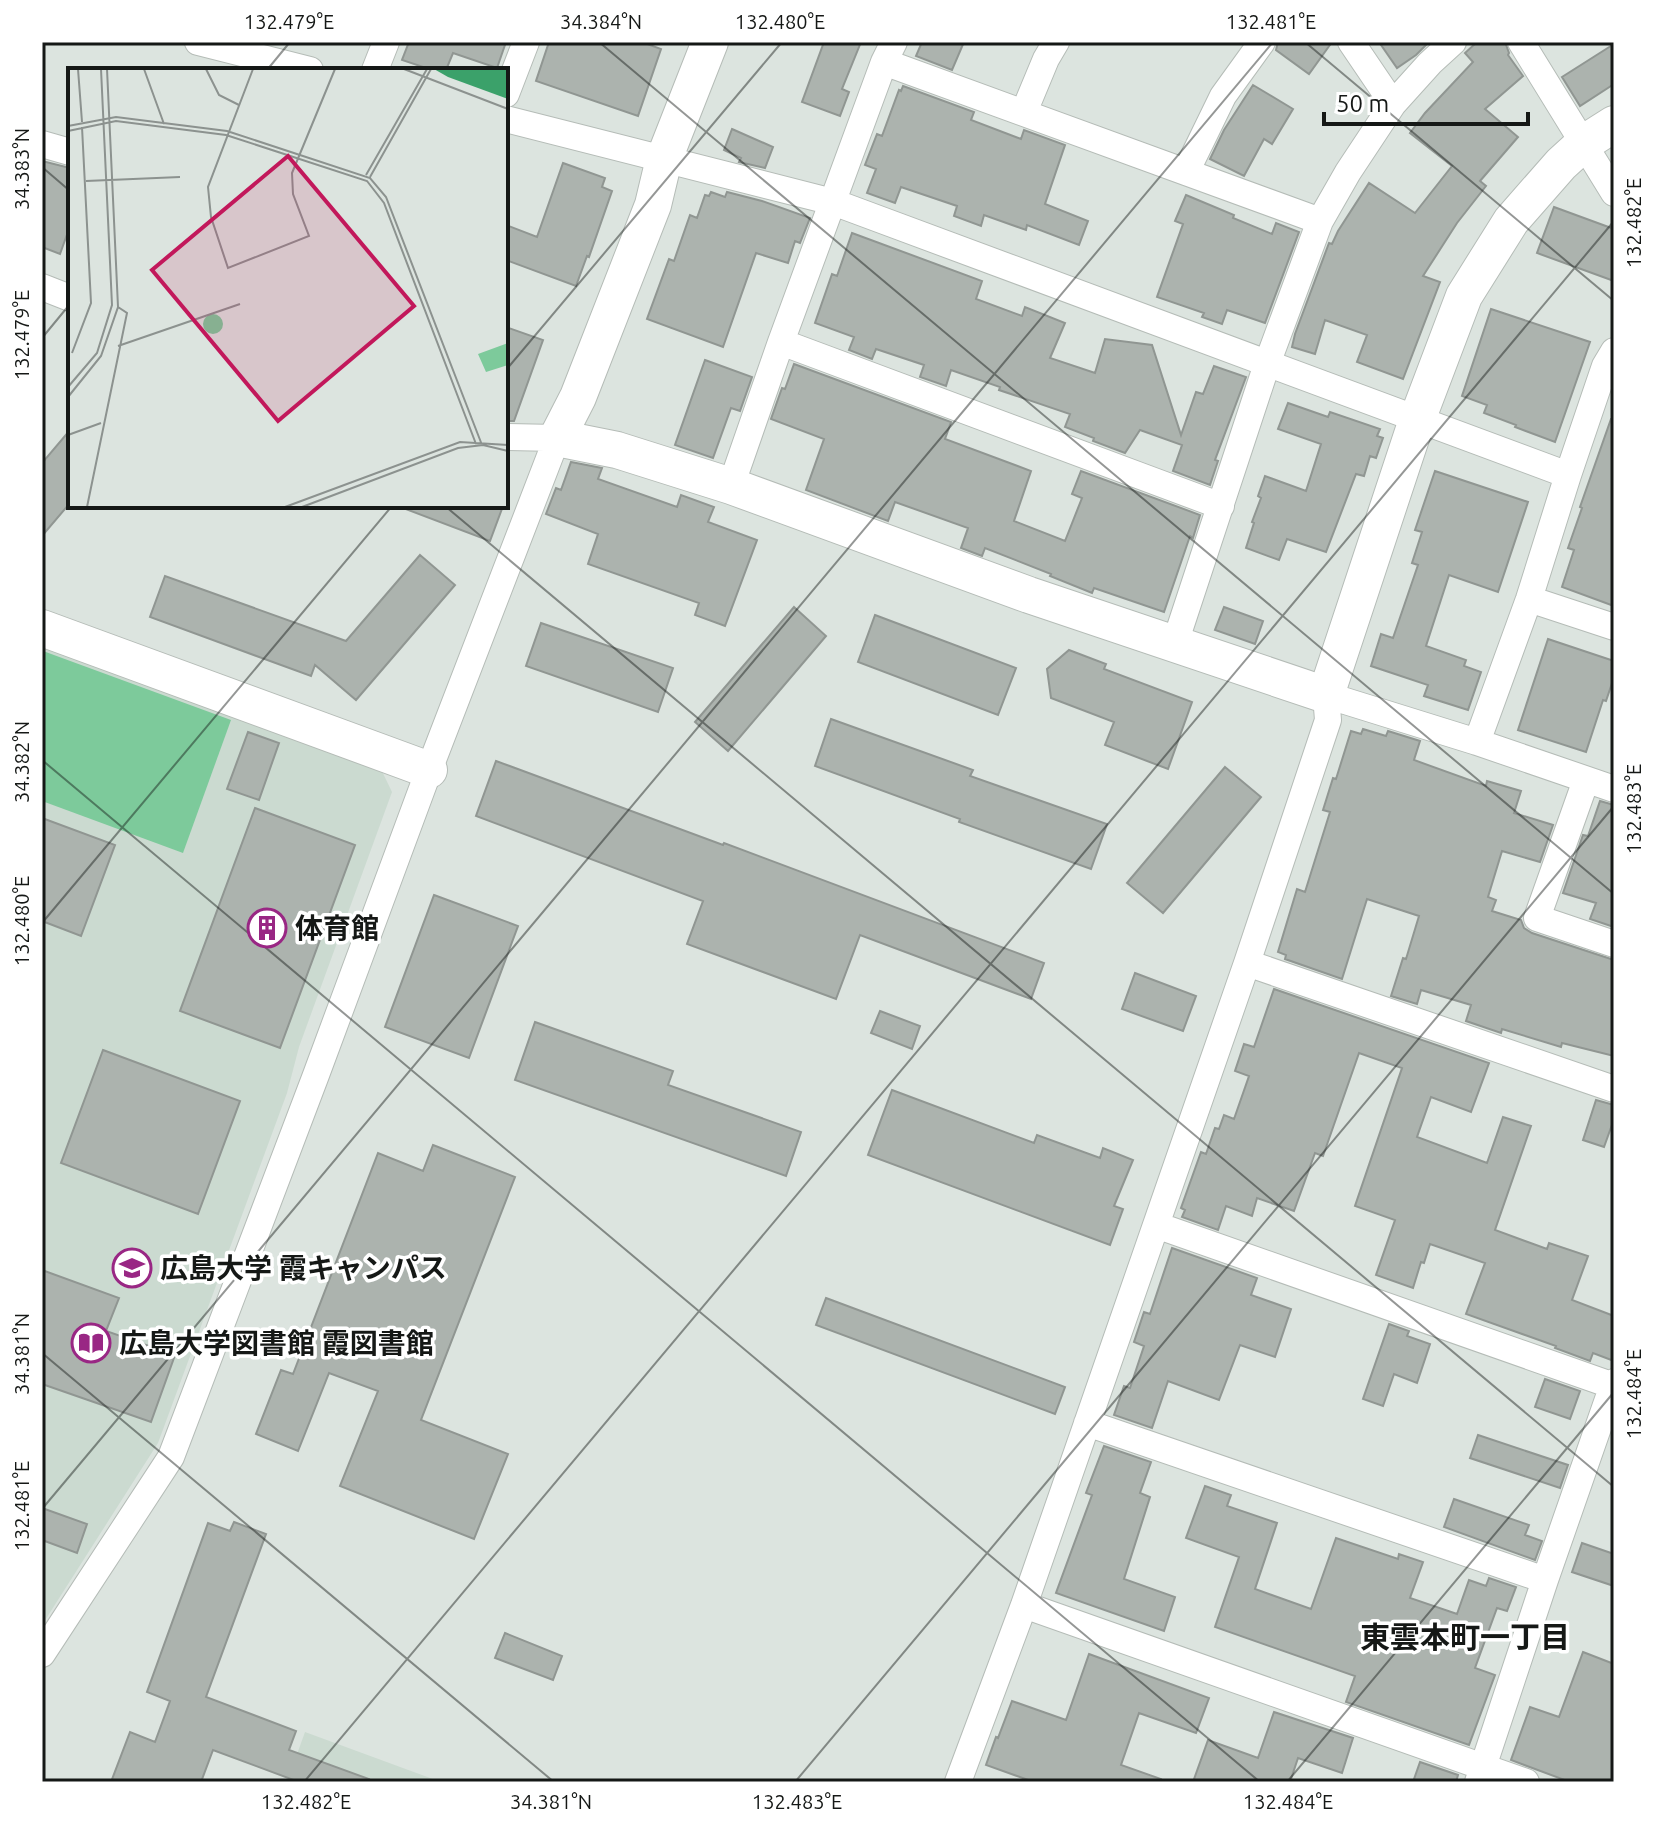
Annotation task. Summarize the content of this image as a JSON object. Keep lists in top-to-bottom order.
{
  "districts": ["東雲本町一丁目"],
  "places": {
    "building": ["体育館"],
    "school or university": ["広島大学 霞キャンパス"],
    "library": ["広島大学図書館 霞図書館"]
  },
  "scale_bar": "50 m",
  "coordinates": [
    "132.479°E",
    "34.384°N",
    "132.480°E",
    "132.481°E",
    "34.383°N",
    "132.482°E",
    "34.382°N",
    "132.483°E",
    "34.381°N",
    "132.484°E"
  ]
}
